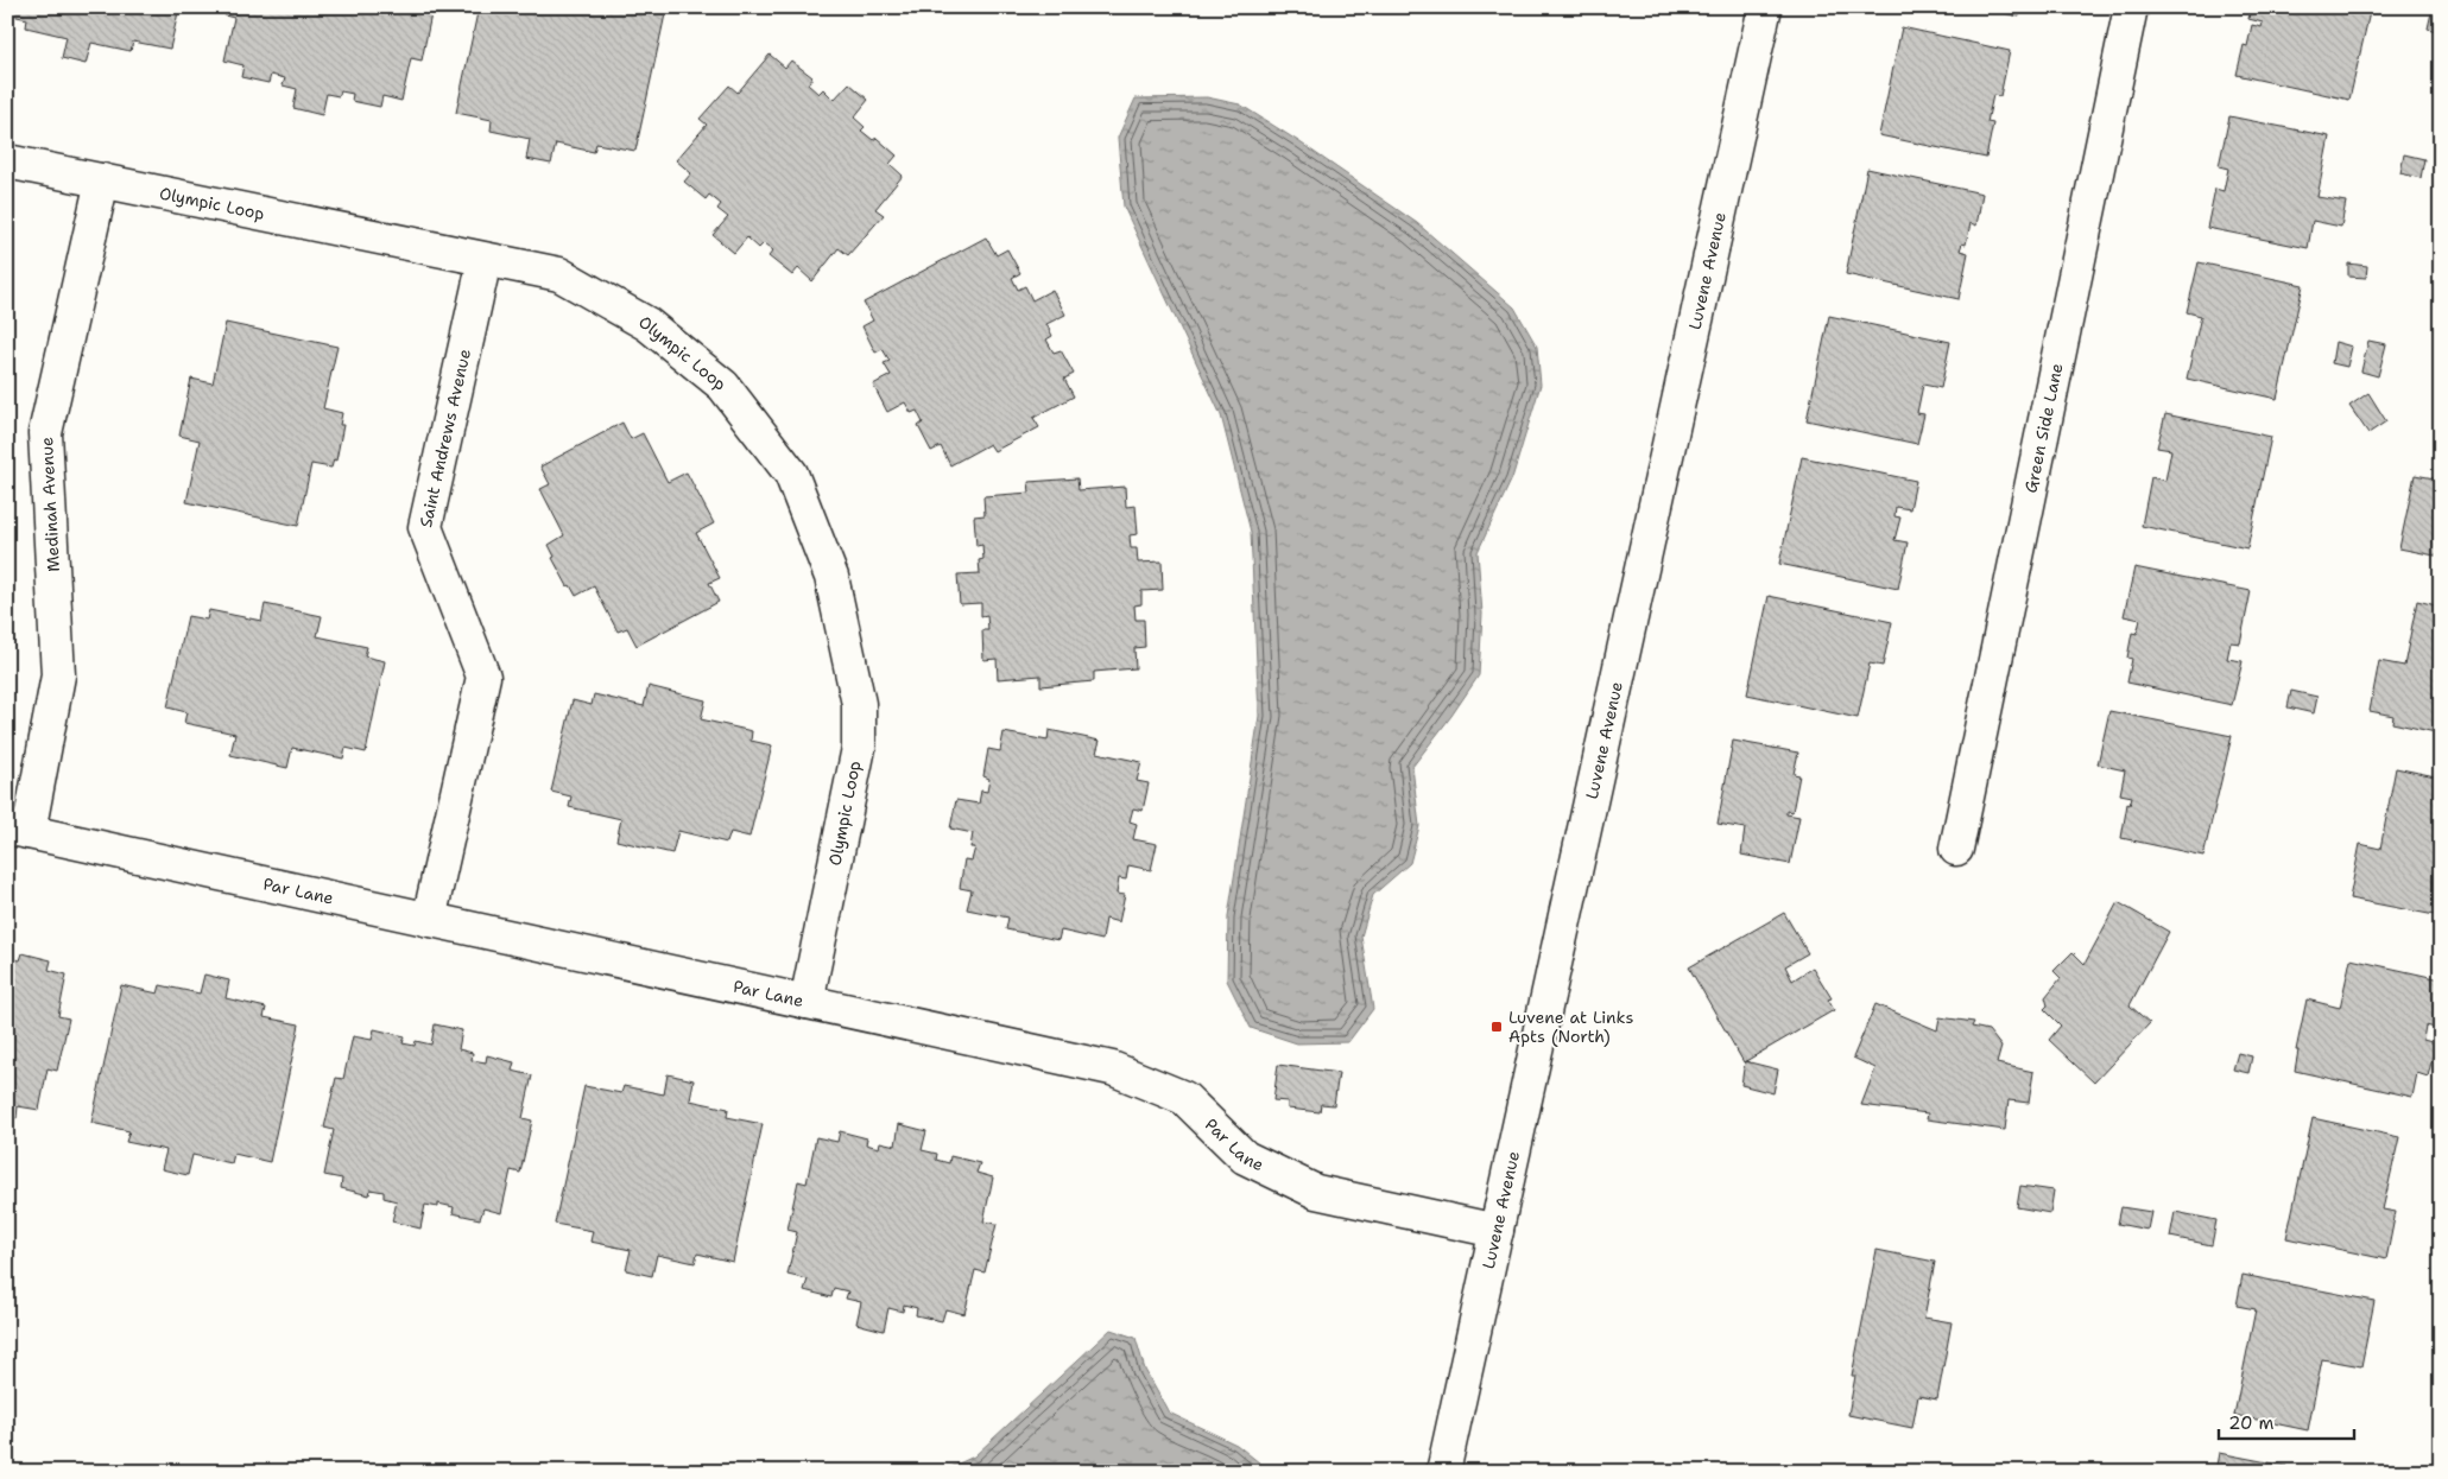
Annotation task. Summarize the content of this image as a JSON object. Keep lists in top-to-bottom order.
{
  "streets": {
    "street": [
      "Olympic Loop",
      "Luvene Avenue",
      "Green Side Lane",
      "Saint Andrews Avenue",
      "Medinah Avenue",
      "Par Lane"
    ]
  },
  "crossings": [
    ["Olympic Loop", "Saint Andrews Avenue"],
    ["Olympic Loop", "Medinah Avenue"],
    ["Olympic Loop", "Par Lane"],
    ["Luvene Avenue", "Par Lane"],
    ["Saint Andrews Avenue", "Par Lane"],
    ["Medinah Avenue", "Par Lane"]
  ],
  "places": {
    "transit": ["Luvene at Links Apts (North)"]
  },
  "scale_bar": "20 m"
}
